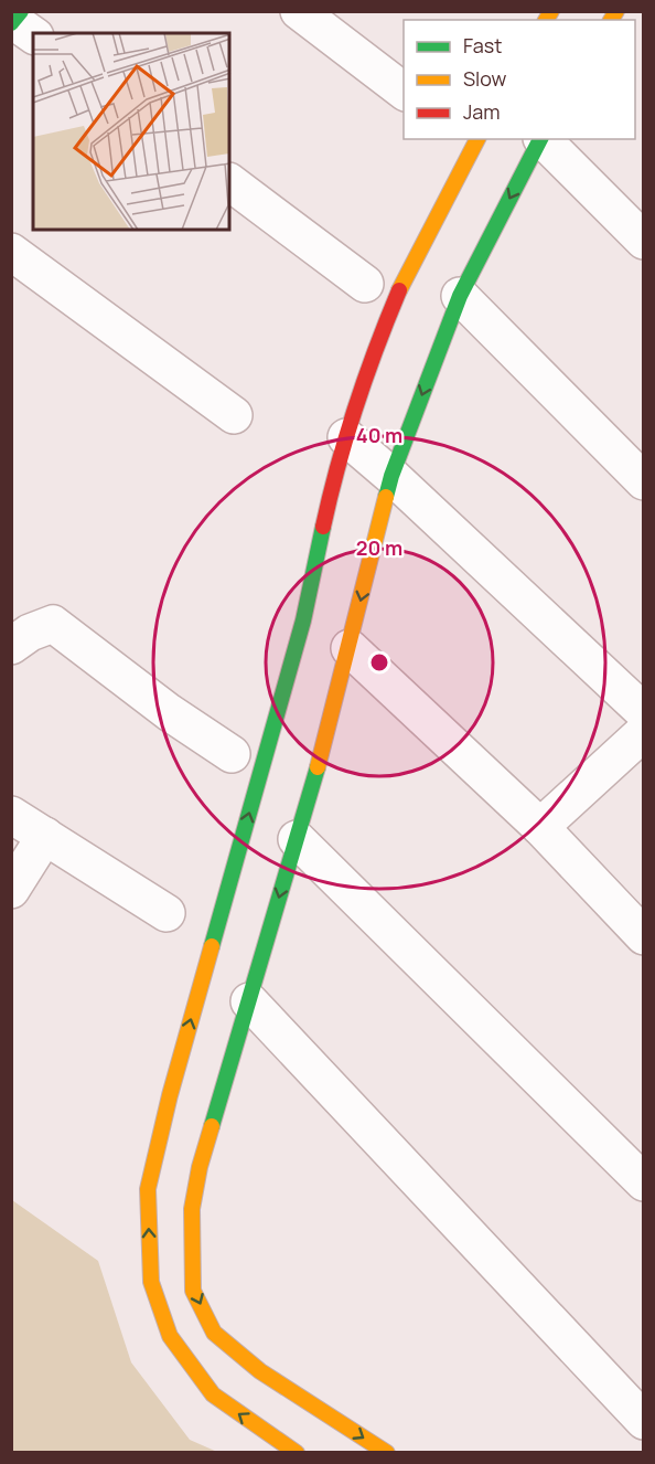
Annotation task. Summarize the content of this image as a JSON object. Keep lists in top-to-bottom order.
{
  "legend": ["Fast", "Slow", "Jam"],
  "rings": ["40 m", "20 m"]
}
